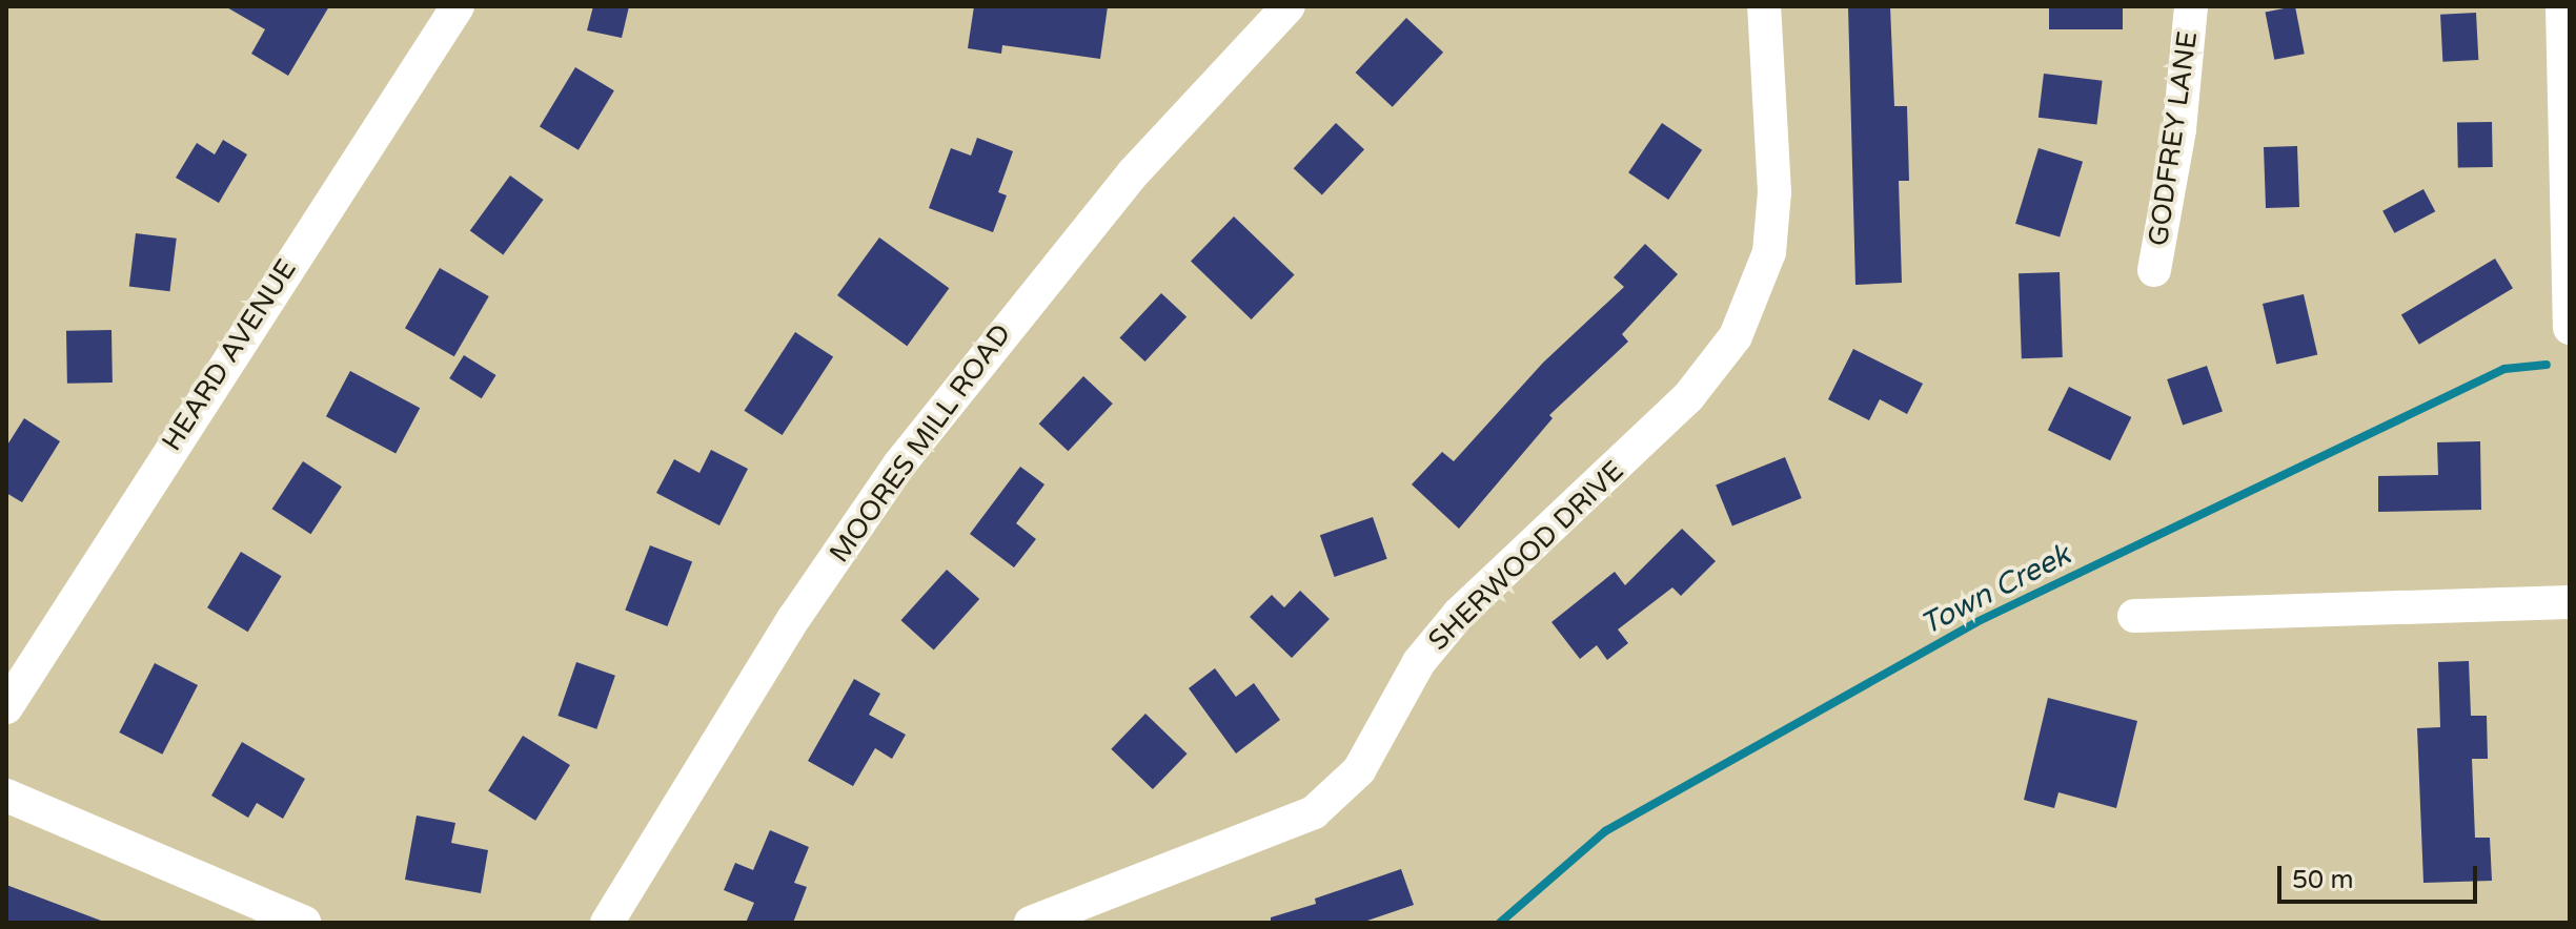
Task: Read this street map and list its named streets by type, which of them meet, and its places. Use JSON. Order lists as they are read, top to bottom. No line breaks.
{"streets":{"street":["GODFREY LANE","HEARD AVENUE","MOORES MILL ROAD","SHERWOOD DRIVE"]},"water":["Town Creek"],"scale_bar":"50 m"}
